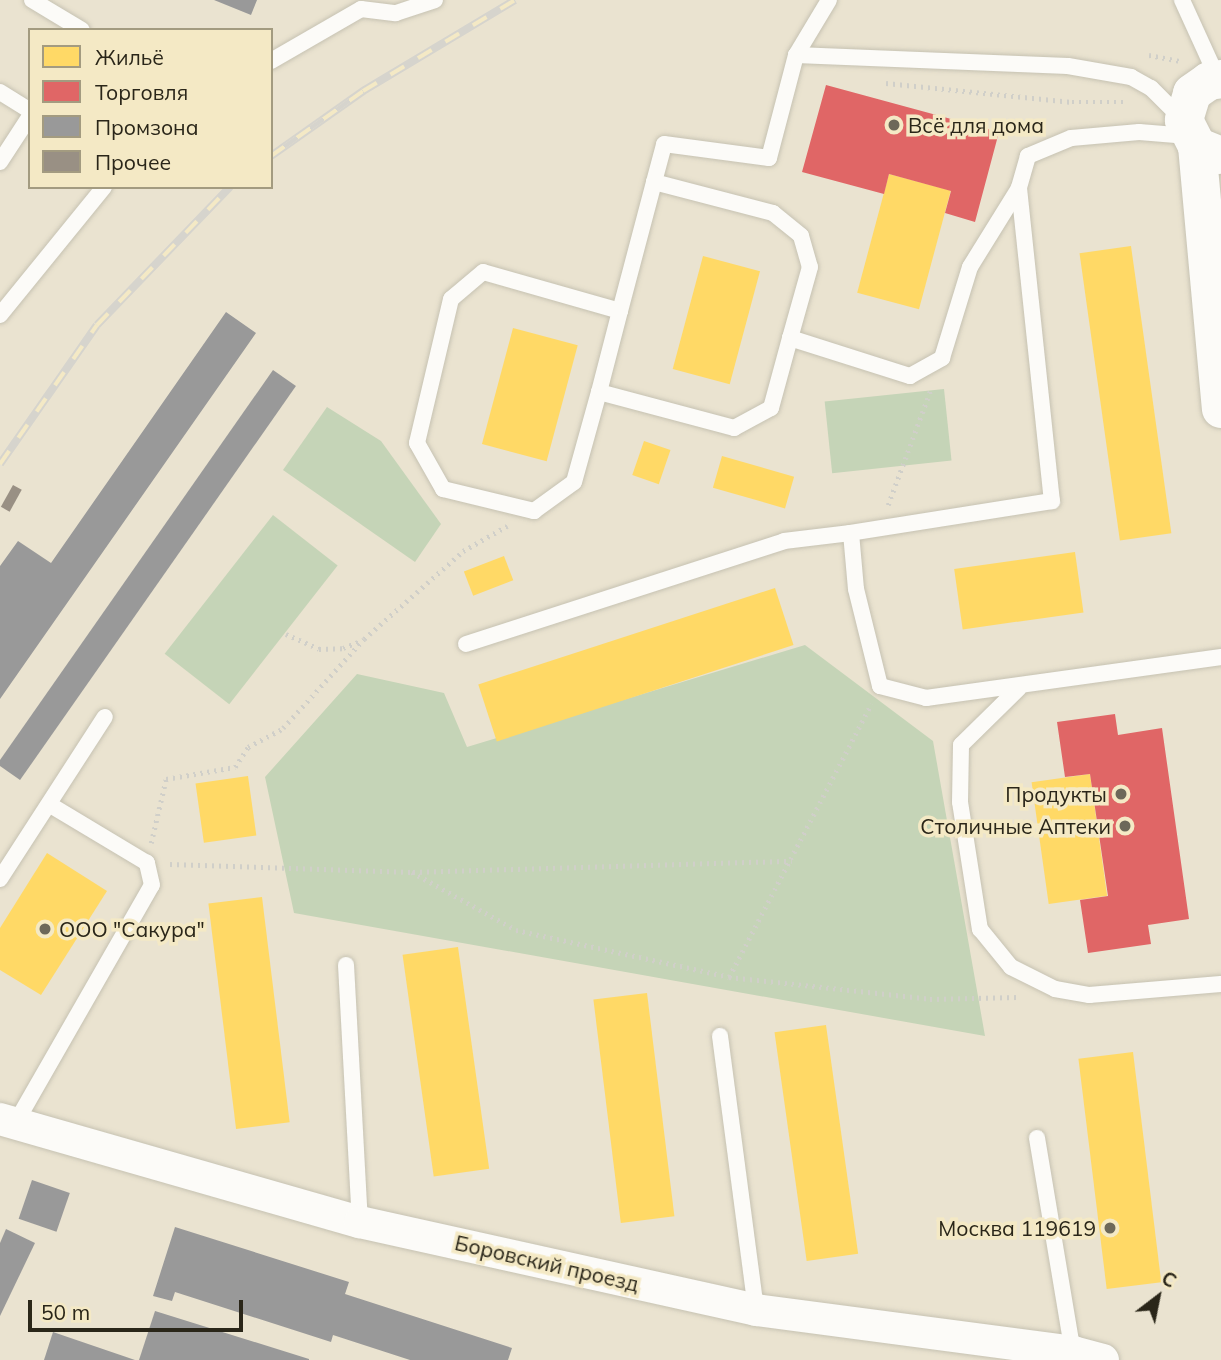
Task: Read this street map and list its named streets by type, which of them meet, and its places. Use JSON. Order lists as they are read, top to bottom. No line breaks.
{"streets":{"street":["Боровский проезд"]},"places":["Всё для дома","Продукты","Столичные Аптеки","ООО \"Сакура\"","Москва 119619"],"legend":["Жильё","Торговля","Промзона","Прочее"],"scale_bar":"50 m","north":"top right"}
